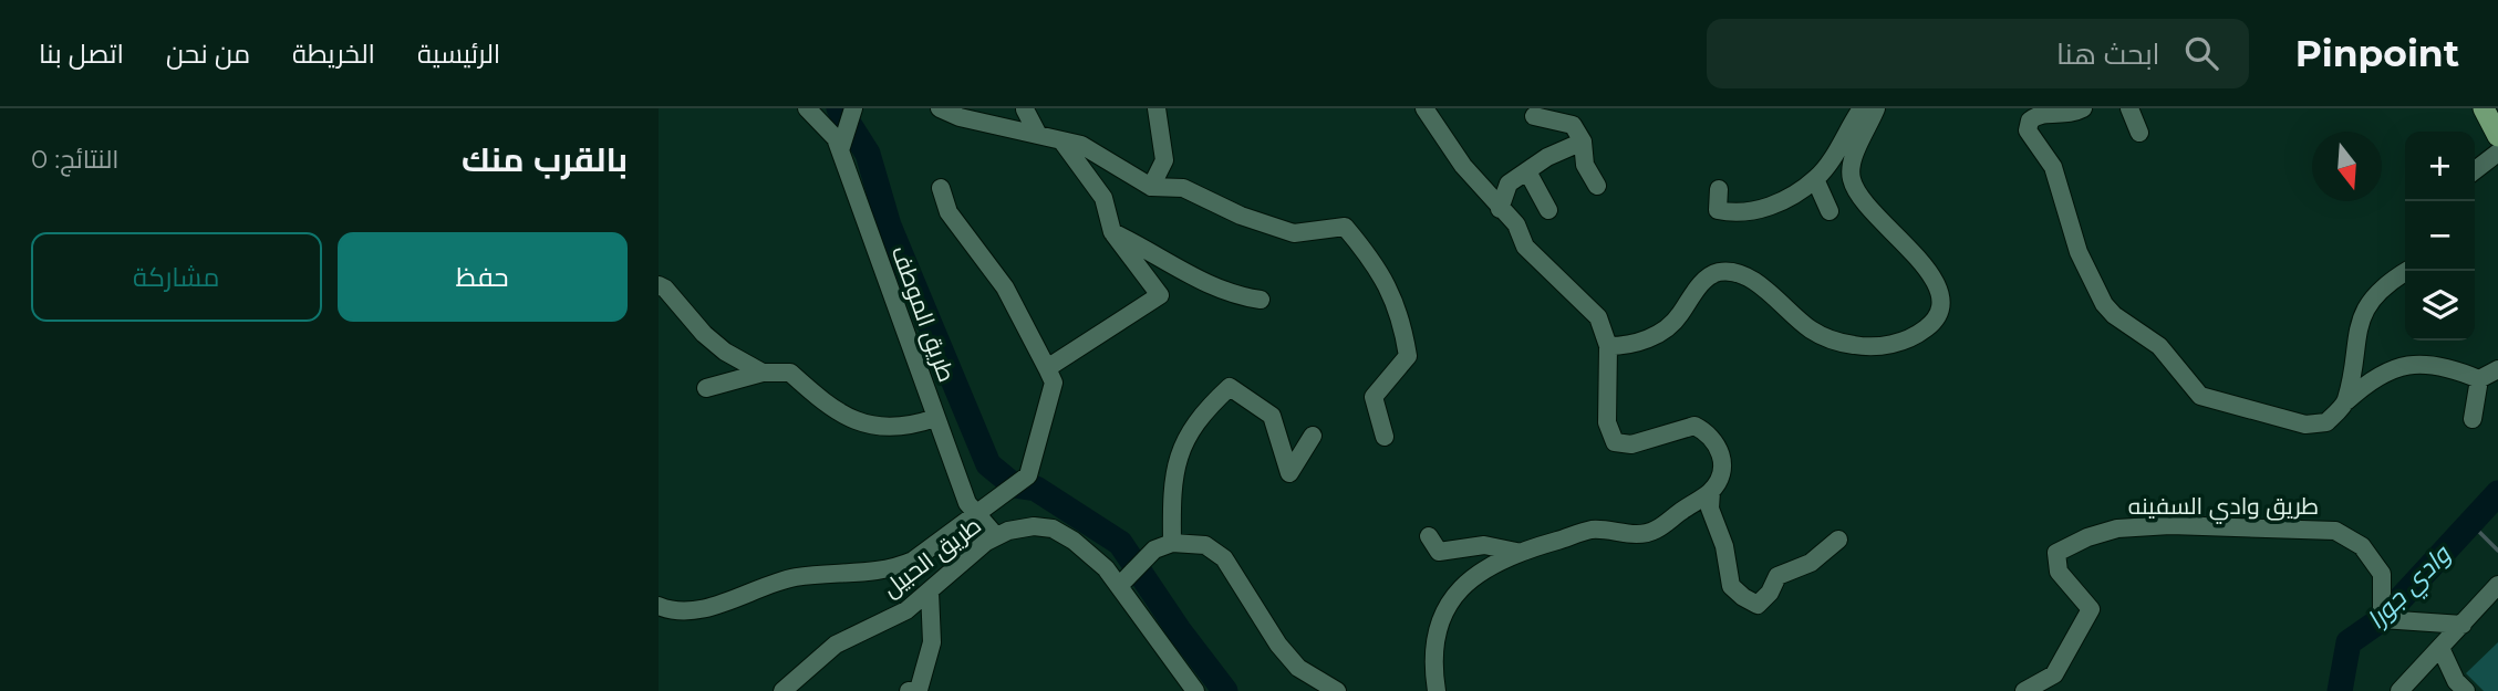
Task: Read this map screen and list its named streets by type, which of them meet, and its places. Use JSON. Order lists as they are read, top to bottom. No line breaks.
{"streets":{"street":["طريق الموطف","طريق وادي السفينه","طريق الحبيل"]},"crossings":[["طريق الموطف","طريق الحبيل"]],"water":["وادي جورا"],"north":"bottom","page":{"header":"Pinpoint","search":"ابحث هنا","nav":["الرئيسية","الخريطة","من نحن","اتصل بنا"],"heading":["بالقرب منك","النتائج: 0"],"map_buttons":["+","−"],"buttons":["حفظ","مشاركة"]}}
